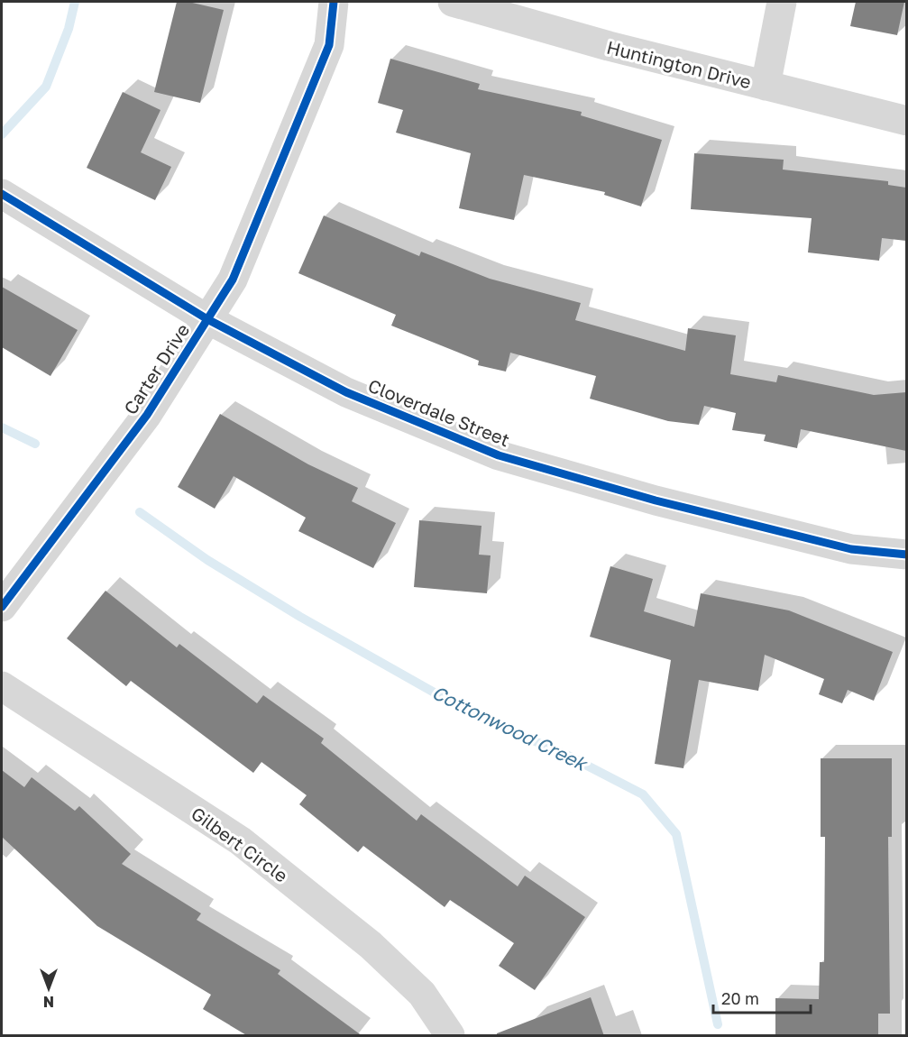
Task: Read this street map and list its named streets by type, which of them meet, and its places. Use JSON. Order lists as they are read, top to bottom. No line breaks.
{"streets":{"street":["Huntington Drive","Carter Drive","Cloverdale Street","Gilbert Circle"]},"crossings":[["Carter Drive","Cloverdale Street"]],"water":["Cottonwood Creek"],"scale_bar":"20 m","north":"bottom"}
